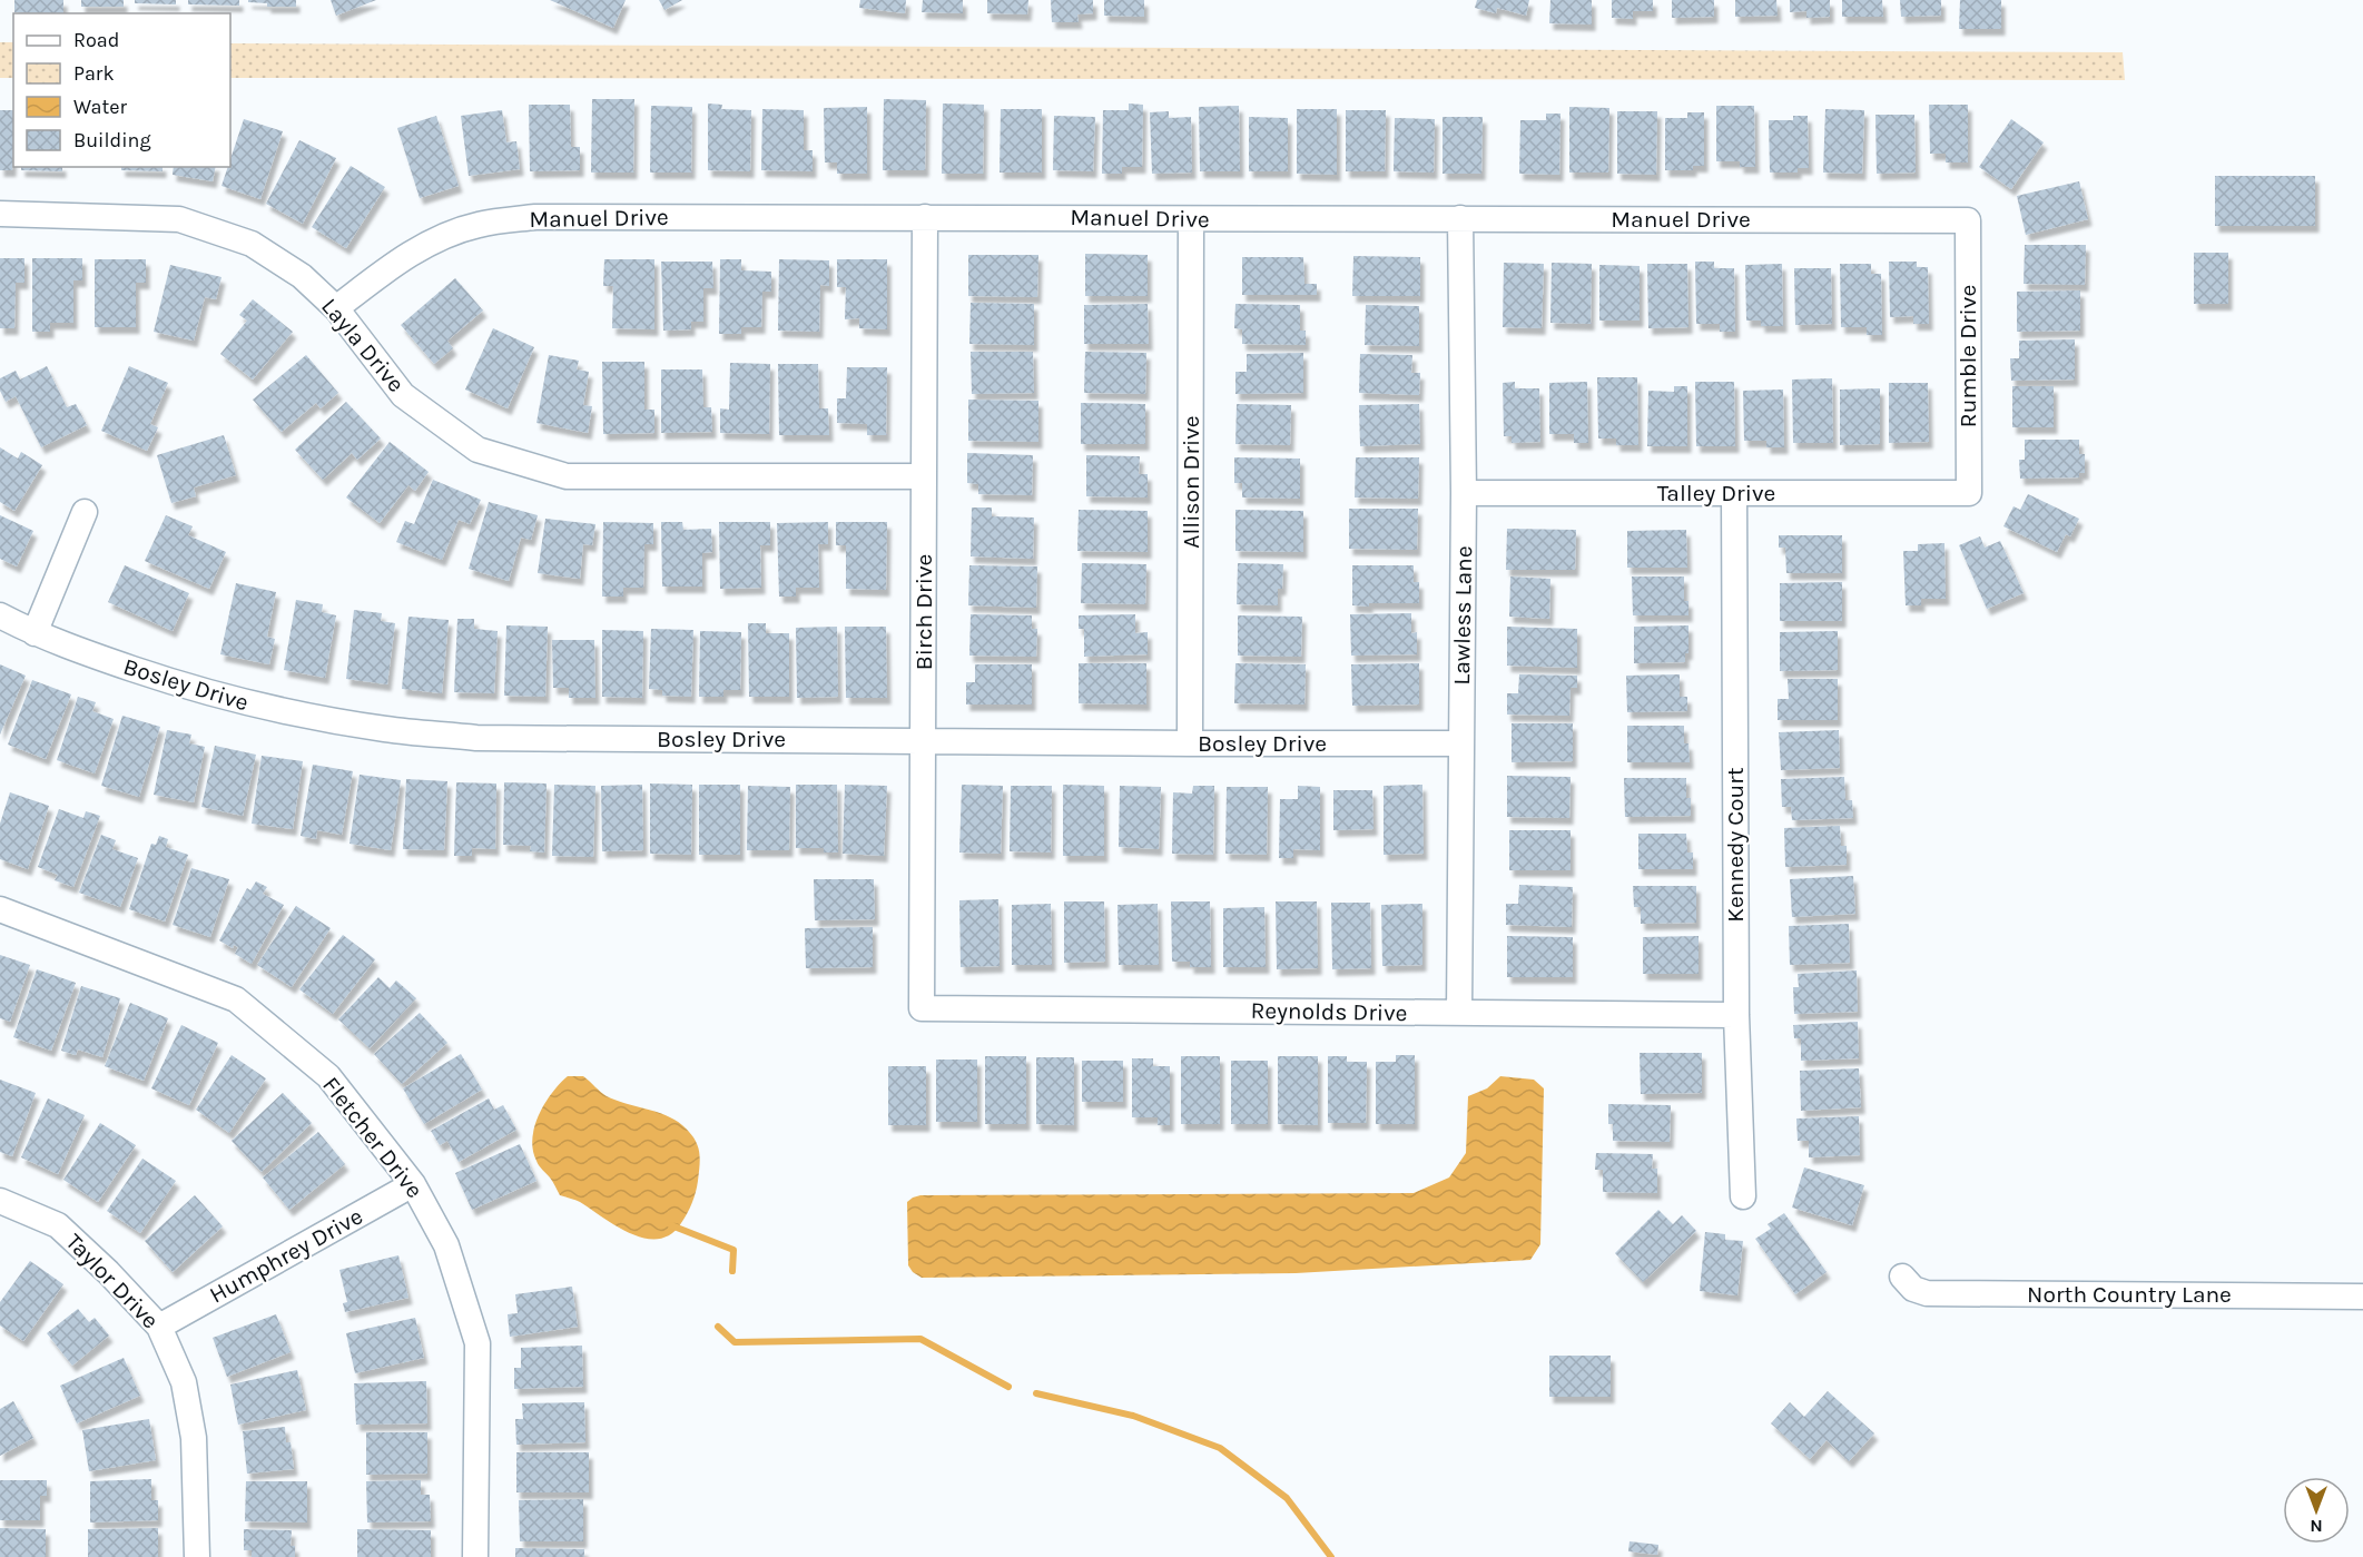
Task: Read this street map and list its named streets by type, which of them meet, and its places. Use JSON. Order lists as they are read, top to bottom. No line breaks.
{"streets":{"street":["Manuel Drive","Layla Drive","Rumble Drive","Allison Drive","Talley Drive","Birch Drive","Lawless Lane","Bosley Drive","Kennedy Court","Reynolds Drive","Fletcher Drive","Humphrey Drive","Taylor Drive","North Country Lane"]},"crossings":[["Manuel Drive","Layla Drive"],["Manuel Drive","Rumble Drive"],["Manuel Drive","Allison Drive"],["Manuel Drive","Birch Drive"],["Manuel Drive","Lawless Lane"],["Layla Drive","Birch Drive"],["Rumble Drive","Talley Drive"],["Allison Drive","Bosley Drive"],["Talley Drive","Lawless Lane"],["Talley Drive","Kennedy Court"],["Birch Drive","Bosley Drive"],["Birch Drive","Reynolds Drive"],["Lawless Lane","Bosley Drive"],["Lawless Lane","Reynolds Drive"],["Kennedy Court","Reynolds Drive"],["Fletcher Drive","Humphrey Drive"],["Humphrey Drive","Taylor Drive"]],"legend":["Road","Park","Water","Building"],"north":"bottom"}
